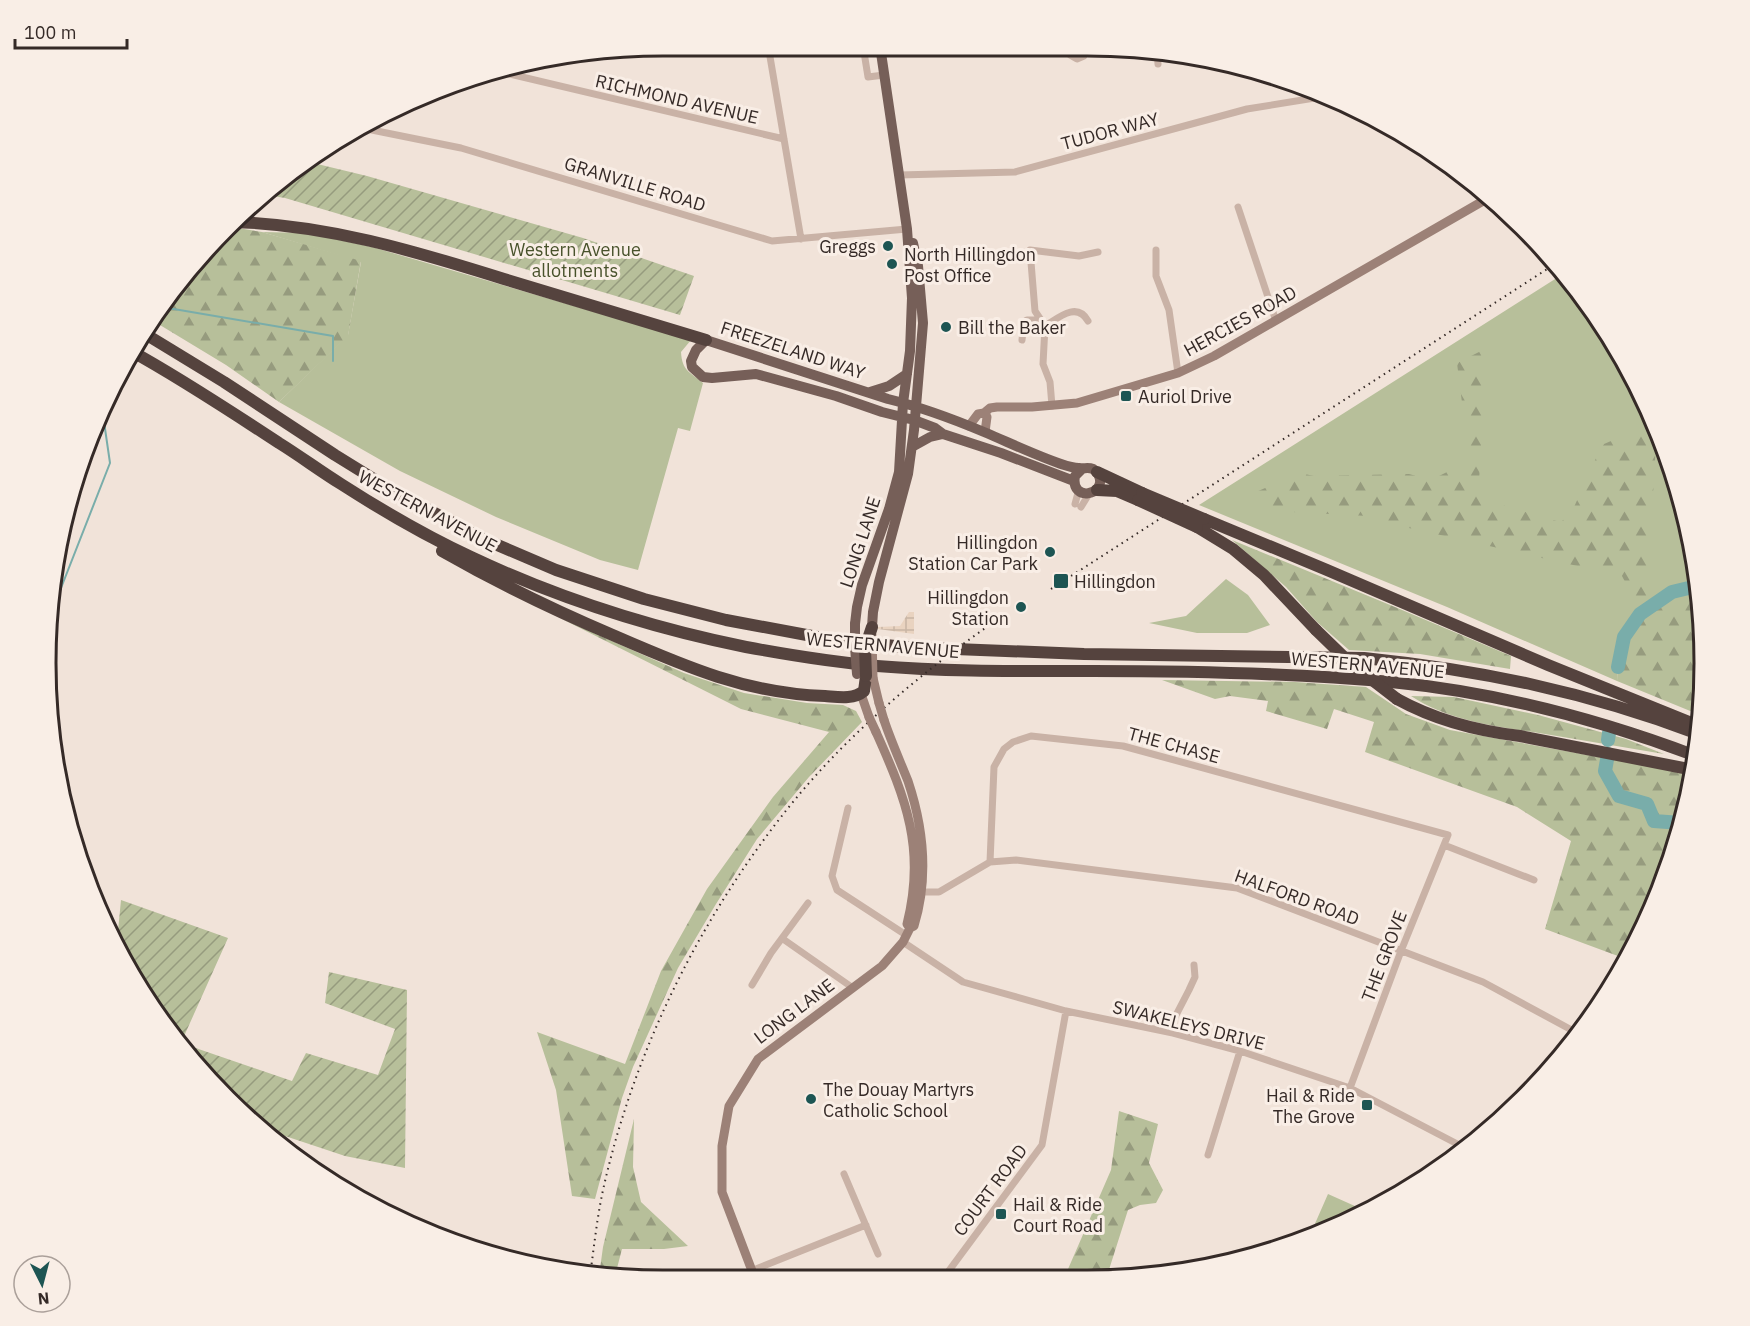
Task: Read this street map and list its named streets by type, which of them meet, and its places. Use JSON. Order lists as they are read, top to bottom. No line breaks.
{"streets":{"highway":["WESTERN AVENUE"],"main road":["HERCIES ROAD","FREEZELAND WAY","LONG LANE"],"street":["RICHMOND AVENUE","TUDOR WAY","GRANVILLE ROAD","THE CHASE","HALFORD ROAD","THE GROVE","SWAKELEYS DRIVE","COURT ROAD"]},"crossings":[["TUDOR WAY","LONG LANE"],["GRANVILLE ROAD","LONG LANE"],["HERCIES ROAD","FREEZELAND WAY"],["FREEZELAND WAY","LONG LANE"],["LONG LANE","HALFORD ROAD"],["LONG LANE","SWAKELEYS DRIVE"],["THE CHASE","HALFORD ROAD"],["THE CHASE","THE GROVE"],["HALFORD ROAD","THE GROVE"],["THE GROVE","SWAKELEYS DRIVE"],["SWAKELEYS DRIVE","COURT ROAD"]],"parks":["Western Avenue allotments"],"places":{"other":["Greggs","North Hillingdon Post Office","Bill the Baker","Hillingdon Station Car Park","Hillingdon Station","The Douay Martyrs Catholic School"],"transit":["Auriol Drive","Hillingdon","Hail & Ride The Grove","Hail & Ride Court Road"]},"scale_bar":"100 m","north":"bottom"}
